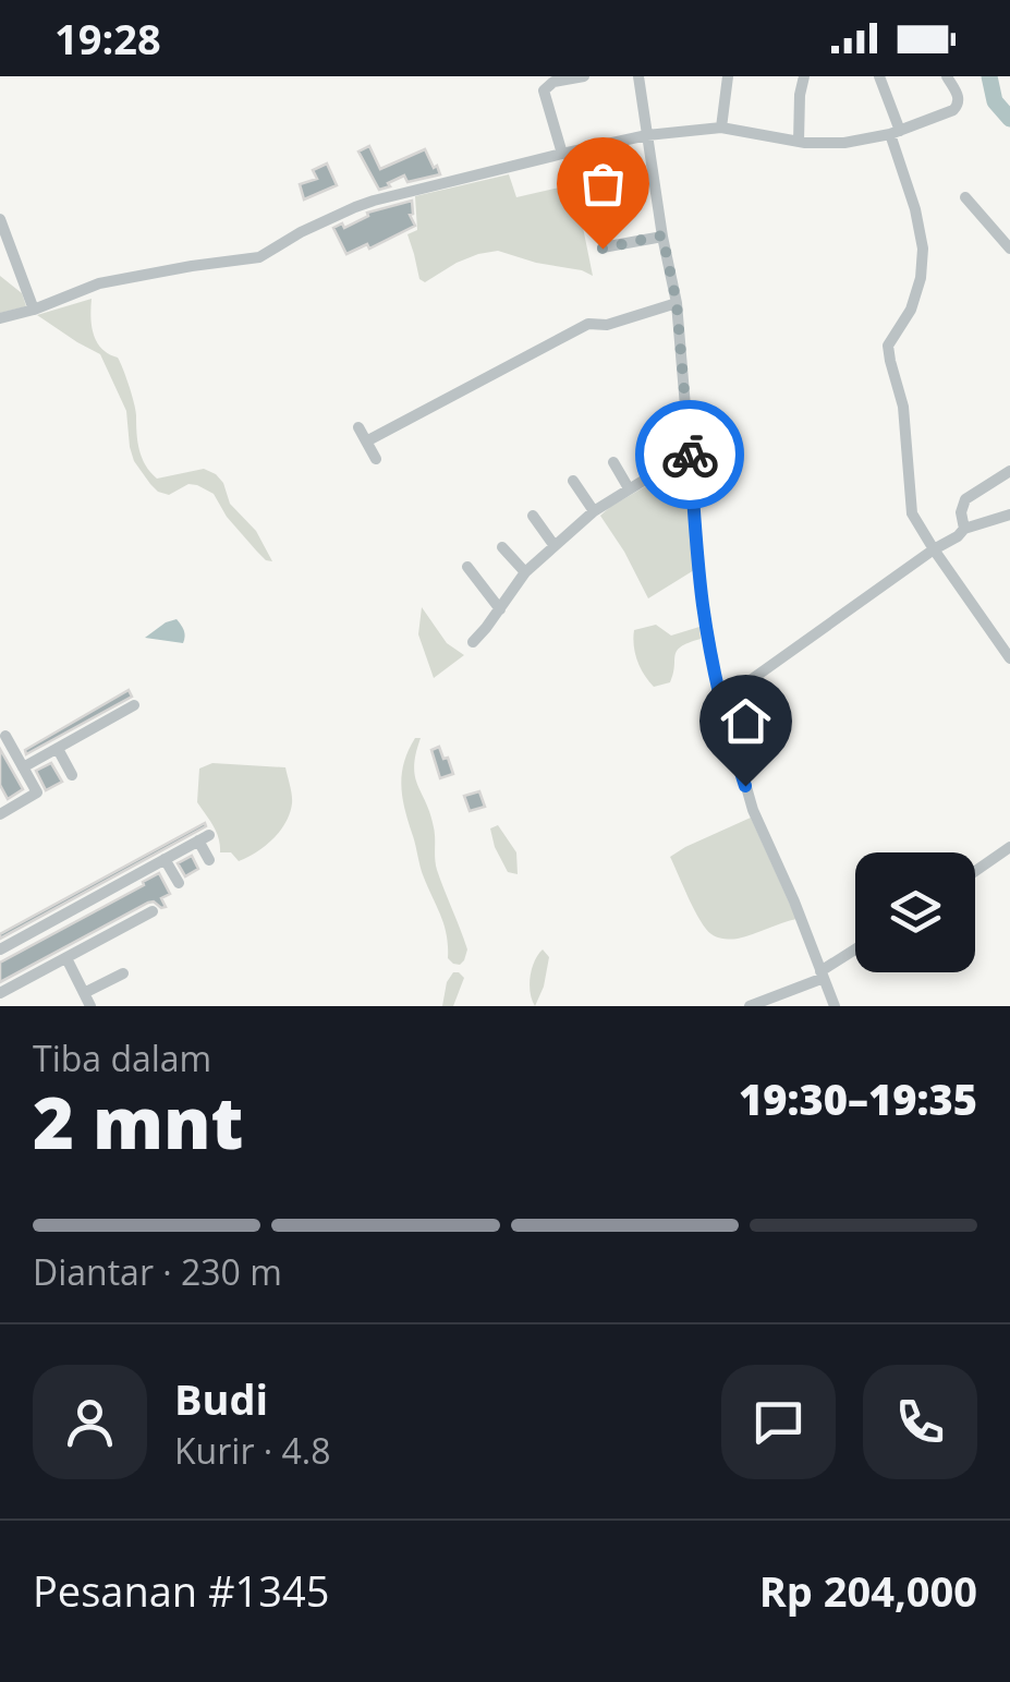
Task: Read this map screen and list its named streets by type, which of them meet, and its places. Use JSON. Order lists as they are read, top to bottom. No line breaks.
{"page":{"status":"19:28","heading":["2 mnt","Tiba dalam","19:30–19:35"],"panel":["Budi","Kurir · 4.8","Pesanan #1345","Rp 204,000"],"bar":"Diantar · 230 m"}}
